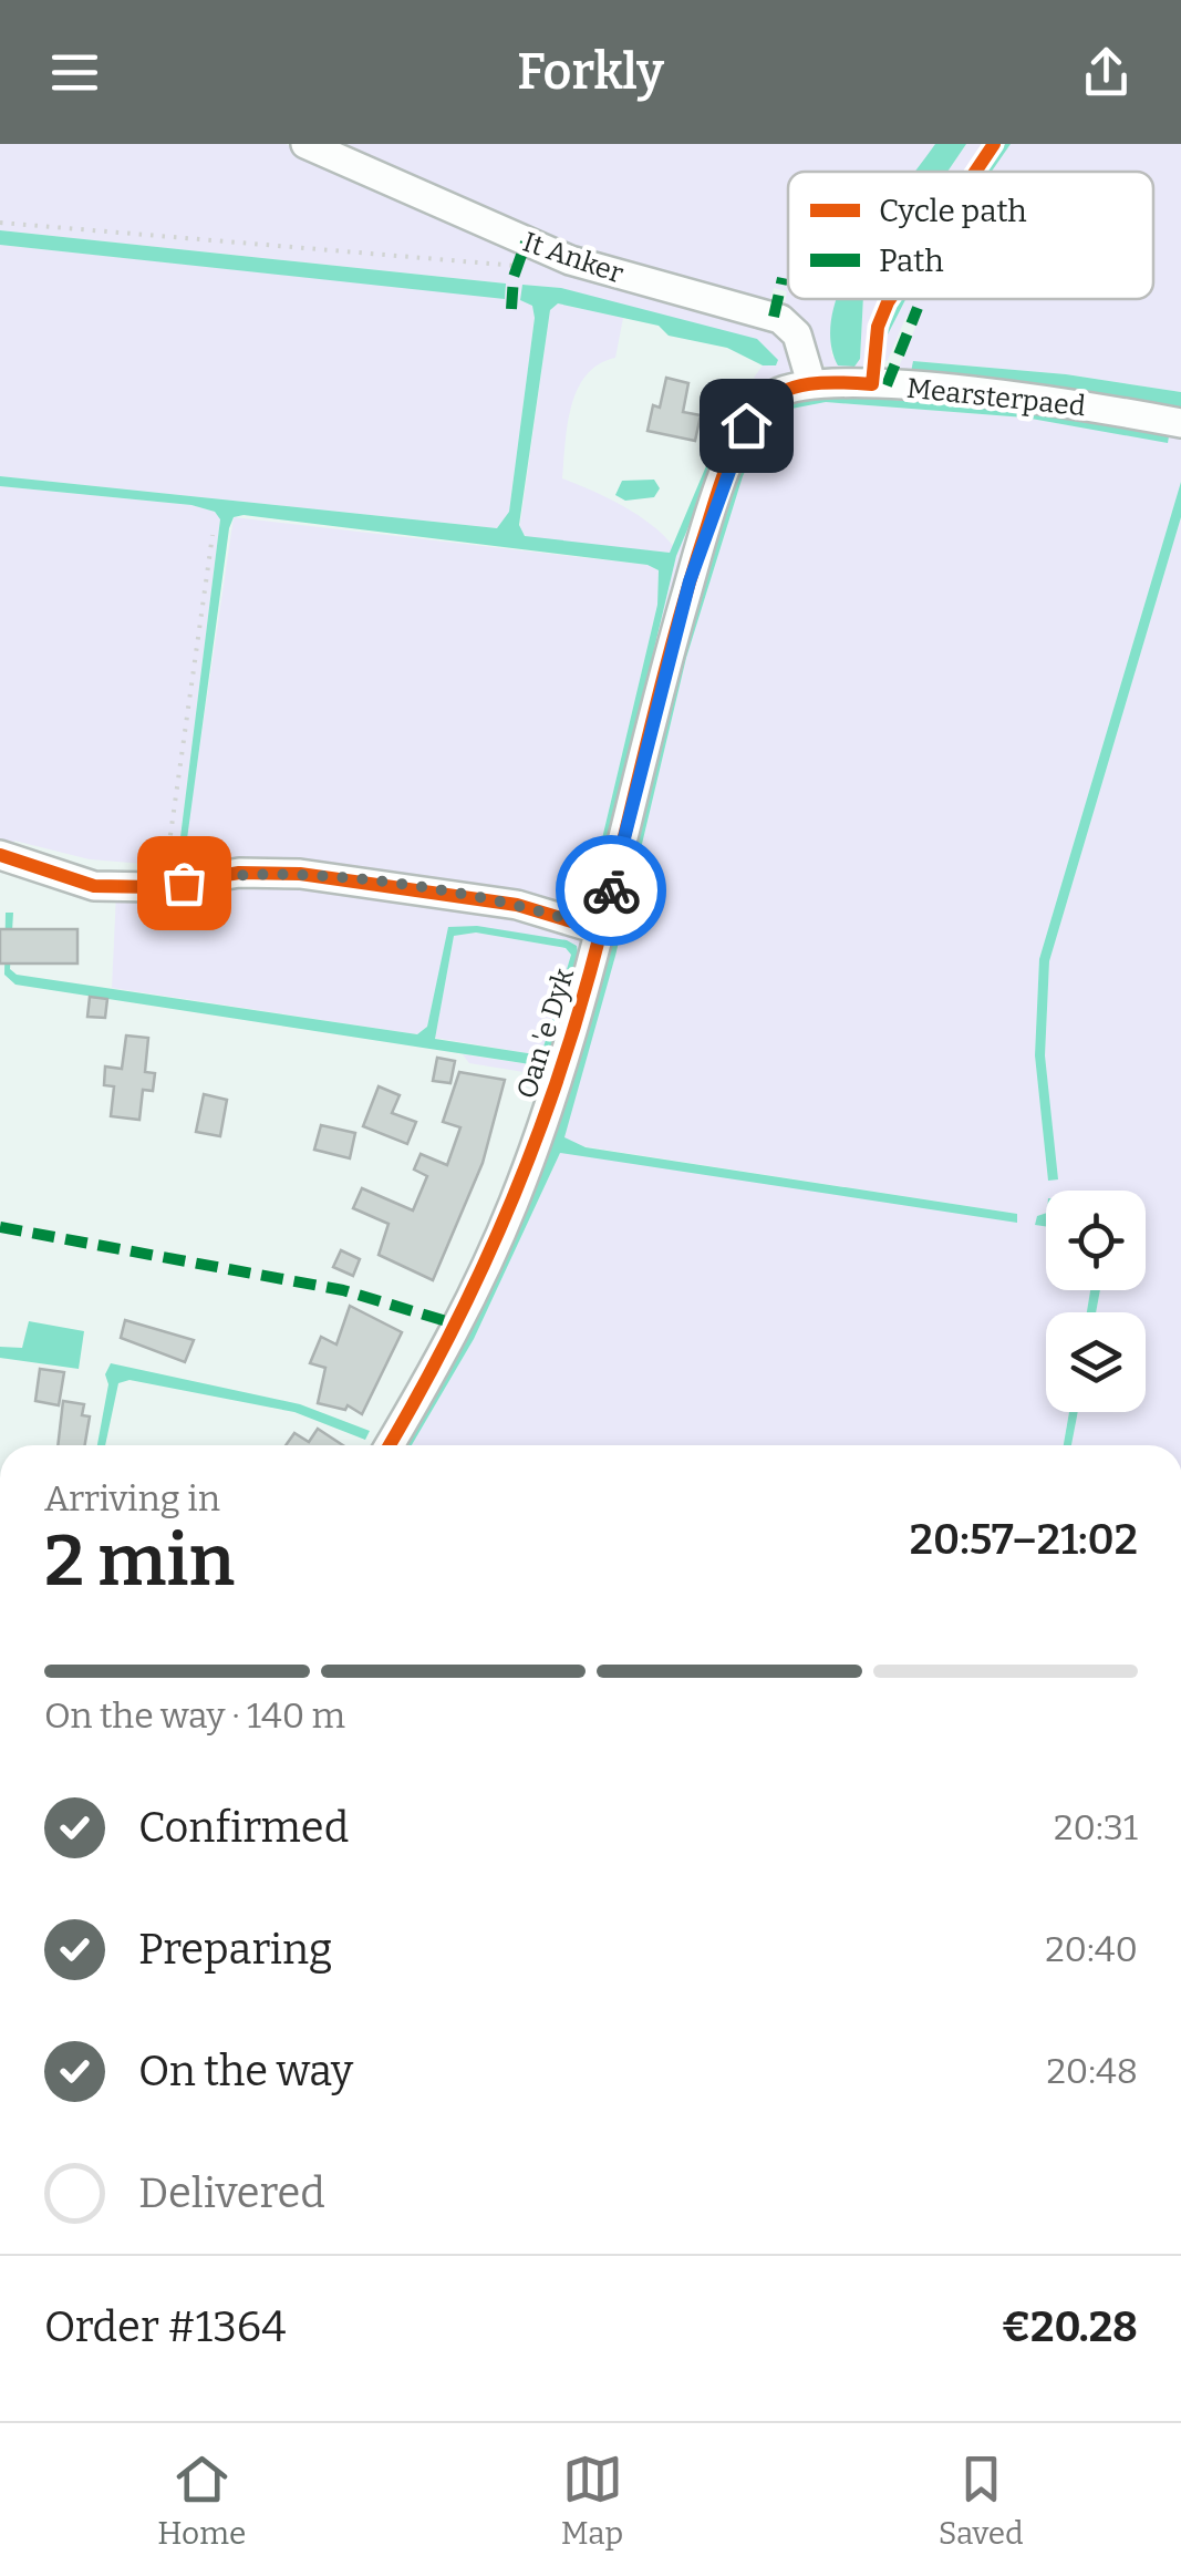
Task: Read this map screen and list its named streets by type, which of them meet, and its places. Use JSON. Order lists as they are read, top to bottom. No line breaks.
{"streets":{"street":["It Anker","Mearsterpaed","Oan 'e Dyk"]},"crossings":[["It Anker","Mearsterpaed"],["It Anker","Oan 'e Dyk"],["Mearsterpaed","Oan 'e Dyk"]],"legend":["Cycle path","Path"],"page":{"header":"Forkly","heading":["2 min","Arriving in","20:57–21:02"],"panel":["Order #1364","€20.28"],"bar":"On the way · 140 m","list":[["Confirmed","20:31"],["Preparing","20:40"],["On the way","20:48"],"Delivered"],"tabs":["Home","Map","Saved"]}}
